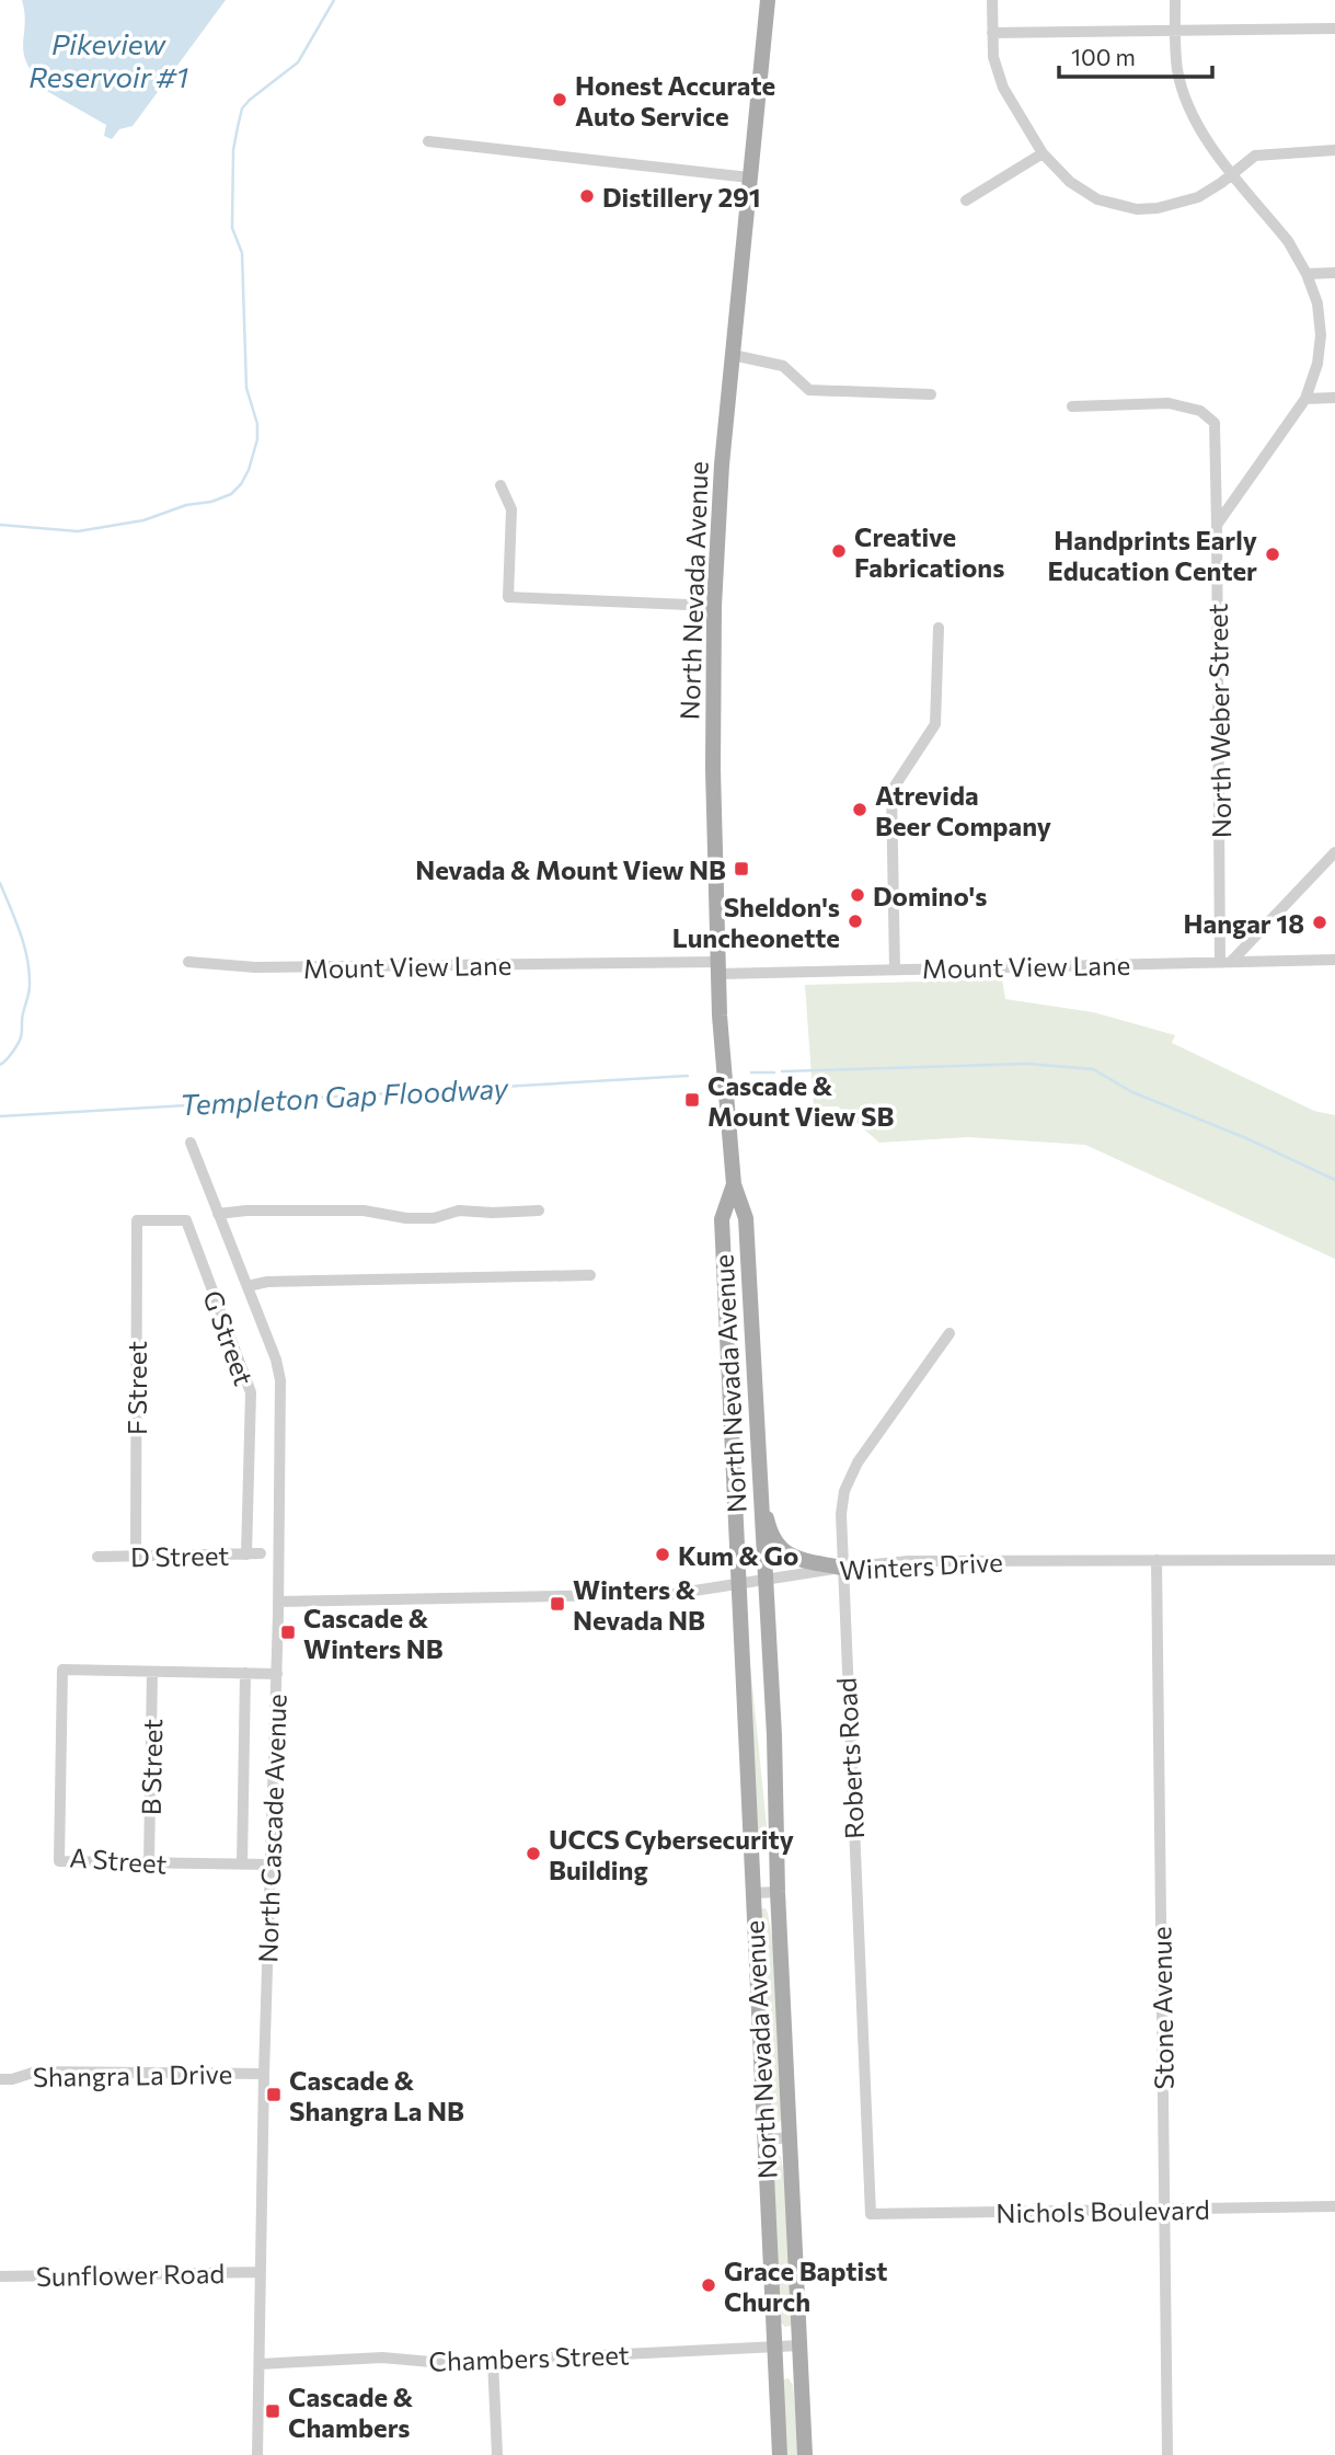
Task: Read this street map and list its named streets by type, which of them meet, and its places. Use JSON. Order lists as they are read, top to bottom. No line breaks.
{"streets":{"main road":["North Nevada Avenue"],"street":["North Weber Street","Mount View Lane","G Street","F Street","D Street","Winters Drive","Roberts Road","B Street","North Cascade Avenue","A Street","Stone Avenue","Shangra La Drive","Nichols Boulevard","Sunflower Road","Chambers Street"]},"crossings":[["North Nevada Avenue","Mount View Lane"],["North Nevada Avenue","Winters Drive"],["North Nevada Avenue","Chambers Street"],["North Weber Street","Mount View Lane"],["G Street","F Street"],["G Street","D Street"],["F Street","D Street"],["D Street","North Cascade Avenue"],["Winters Drive","Roberts Road"],["Winters Drive","North Cascade Avenue"],["Winters Drive","Stone Avenue"],["Roberts Road","Nichols Boulevard"],["B Street","A Street"],["North Cascade Avenue","A Street"],["North Cascade Avenue","Shangra La Drive"],["North Cascade Avenue","Sunflower Road"],["North Cascade Avenue","Chambers Street"],["Stone Avenue","Nichols Boulevard"]],"water":["Pikeview Reservoir #1","Templeton Gap Floodway"],"places":{"other":["Honest Accurate Auto Service","Distillery 291","Creative Fabrications","Handprints Early Education Center","Atrevida Beer Company","Domino's","Sheldon's Luncheonette","Hangar 18","Kum & Go","UCCS Cybersecurity Building","Grace Baptist Church"],"transit":["Nevada & Mount View NB","Cascade & Mount View SB","Winters & Nevada NB","Cascade & Winters NB","Cascade & Shangra La NB","Cascade & Chambers"]},"scale_bar":"100 m"}
